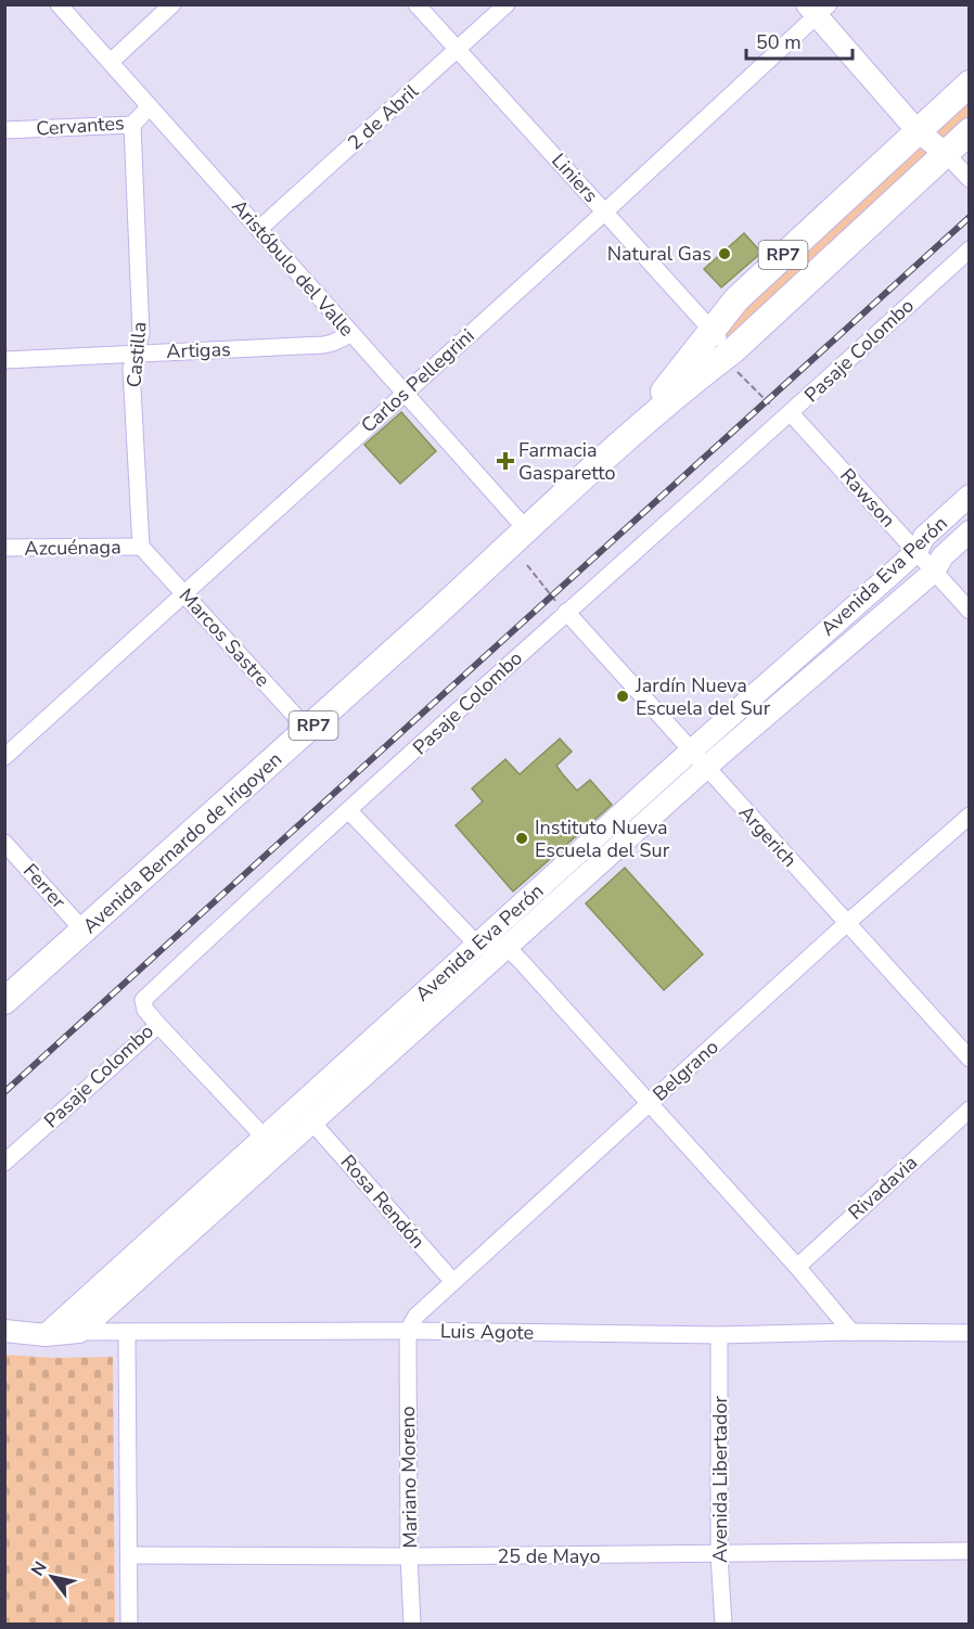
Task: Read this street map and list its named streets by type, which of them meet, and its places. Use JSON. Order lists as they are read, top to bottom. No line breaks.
{"streets":{"main road":["RP7","Avenida Bernardo de Irigoyen"],"street":["2 de Abril","Cervantes","Liniers","Aristóbulo del Valle","Artigas","Pasaje Colombo","Castilla","Carlos Pellegrini","Rawson","Azcuénaga","Avenida Eva Perón","Marcos Sastre","Argerich","Ferrer","Belgrano","Rivadavia","Rosa Rendón","Luis Agote","Mariano Moreno","Avenida Libertador","25 de Mayo"]},"crossings":[["2 de Abril","Liniers"],["2 de Abril","Aristóbulo del Valle"],["Cervantes","Aristóbulo del Valle"],["Cervantes","Castilla"],["Liniers","RP7"],["Liniers","Carlos Pellegrini"],["RP7","Avenida Bernardo de Irigoyen"],["Aristóbulo del Valle","Artigas"],["Aristóbulo del Valle","Carlos Pellegrini"],["Aristóbulo del Valle","Avenida Bernardo de Irigoyen"],["Artigas","Castilla"],["Pasaje Colombo","Rawson"],["Pasaje Colombo","Argerich"],["Castilla","Azcuénaga"],["Castilla","Marcos Sastre"],["Carlos Pellegrini","Marcos Sastre"],["Rawson","Avenida Eva Perón"],["Azcuénaga","Marcos Sastre"],["Avenida Eva Perón","Argerich"],["Avenida Eva Perón","Rosa Rendón"],["Avenida Eva Perón","Luis Agote"],["Marcos Sastre","Avenida Bernardo de Irigoyen"],["Argerich","Belgrano"],["Avenida Bernardo de Irigoyen","Ferrer"],["Belgrano","Rosa Rendón"],["Belgrano","Luis Agote"],["Belgrano","Mariano Moreno"],["Luis Agote","Mariano Moreno"],["Luis Agote","Avenida Libertador"],["Mariano Moreno","25 de Mayo"],["Avenida Libertador","25 de Mayo"]],"places":{"other":["Natural Gas","Jardín Nueva Escuela del Sur","Instituto Nueva Escuela del Sur"],"health":["Farmacia Gasparetto"]},"scale_bar":"50 m","north":"top left"}
